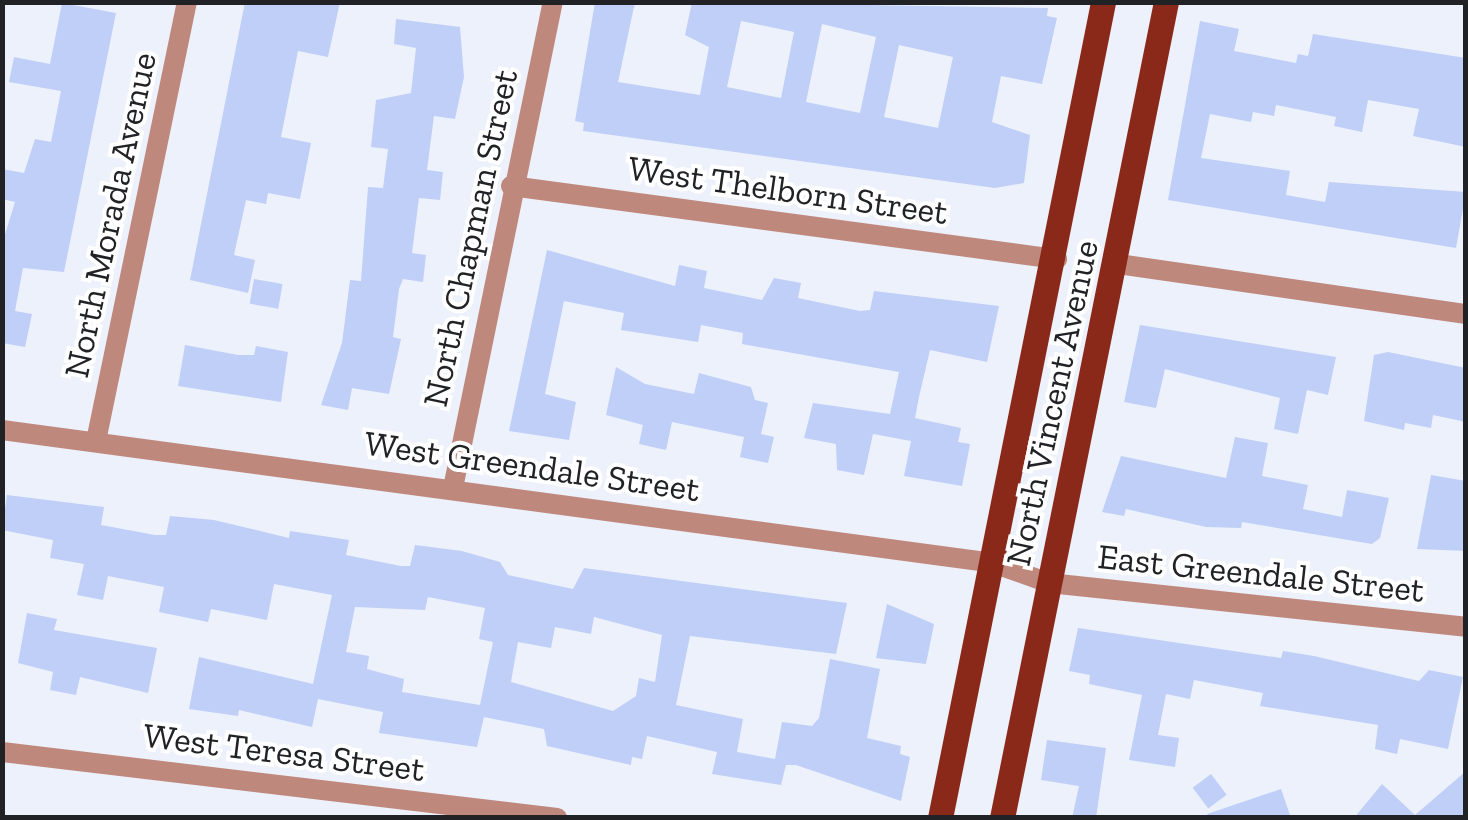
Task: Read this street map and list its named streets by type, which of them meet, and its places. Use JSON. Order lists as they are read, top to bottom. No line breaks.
{"streets":{"main road":["North Vincent Avenue"],"street":["West Thelborn Street","North Morada Avenue","North Chapman Street","West Greendale Street","East Greendale Street","West Teresa Street"]},"crossings":[["West Thelborn Street","North Chapman Street"],["West Thelborn Street","North Vincent Avenue"],["North Morada Avenue","West Greendale Street"],["North Chapman Street","West Greendale Street"],["North Vincent Avenue","West Greendale Street"],["North Vincent Avenue","East Greendale Street"],["West Greendale Street","East Greendale Street"]]}
